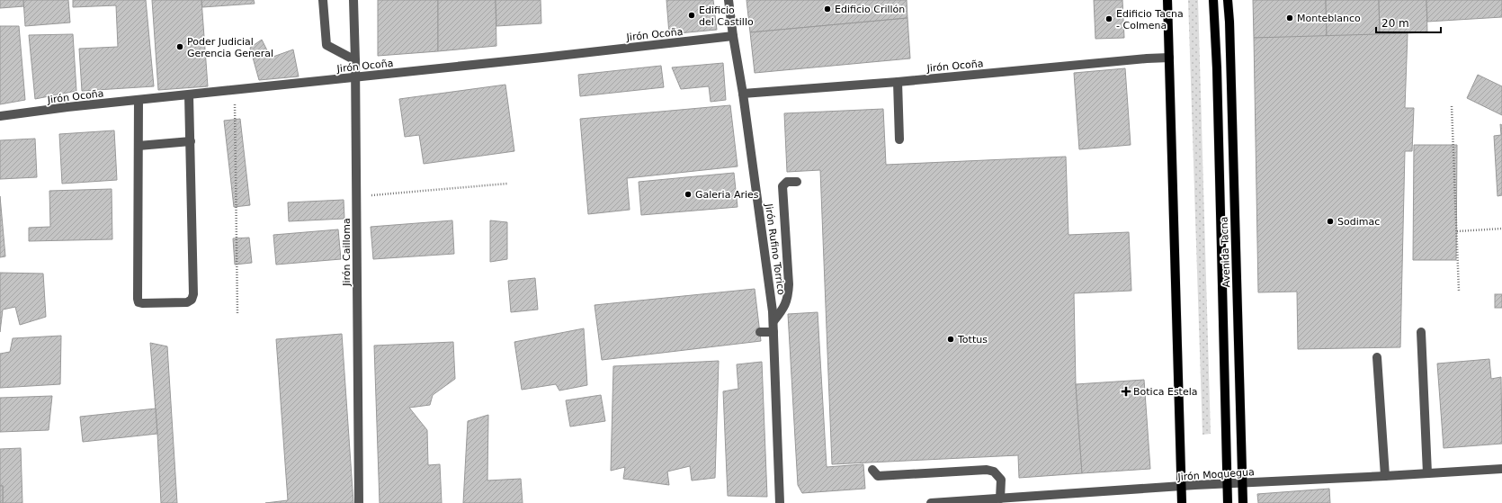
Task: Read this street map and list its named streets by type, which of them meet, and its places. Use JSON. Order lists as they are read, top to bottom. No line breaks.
{"streets":{"main road":["Avenida Tacna"],"street":["Jirón Ocoña","Jirón Rufino Torrico","Jirón Cailloma","Jirón Moquegua"]},"crossings":[["Jirón Ocoña","Jirón Rufino Torrico"],["Jirón Ocoña","Jirón Cailloma"],["Avenida Tacna","Jirón Moquegua"]],"places":{"other":["Edificio Crillón","Edificio del Castillo","Monteblanco","Edificio Tacna - Colmena","Poder Judicial Gerencia General","Galeria Aries","Sodimac","Tottus"],"health":["Botica Estela"]},"scale_bar":"20 m"}
